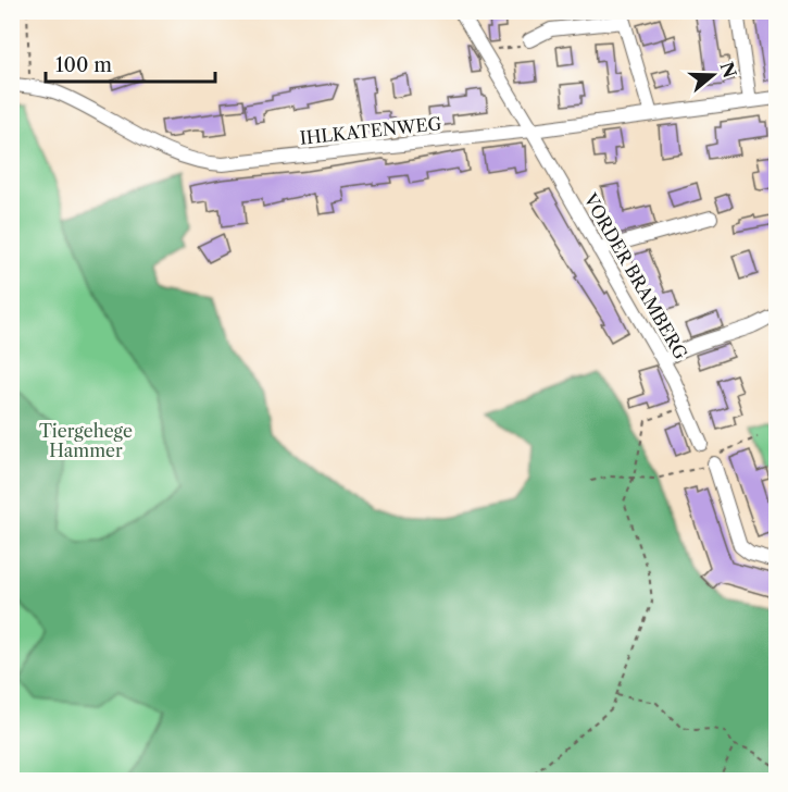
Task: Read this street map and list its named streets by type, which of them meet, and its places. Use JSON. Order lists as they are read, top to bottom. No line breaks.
{"streets":{"street":["IHLKATENWEG","VORDER BRAMBERG"]},"crossings":[["IHLKATENWEG","VORDER BRAMBERG"]],"parks":["Tiergehege Hammer"],"scale_bar":"100 m","north":"right"}
